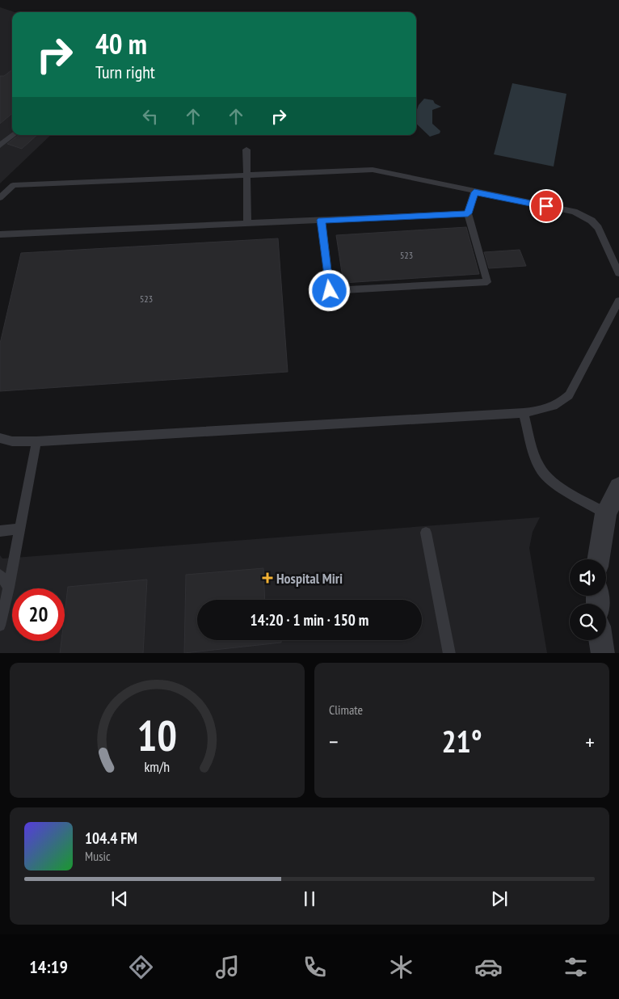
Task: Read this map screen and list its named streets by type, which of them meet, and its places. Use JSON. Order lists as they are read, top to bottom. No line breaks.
{"places":{"health":["Hospital Miri"]},"house_numbers":["523","523"],"page":{"turn":["40 m","Turn right"],"limit":"20","trip":"14:20 · 1 min · 150 m","tile":"Climate","heat":["−","21°","+"],"song":["104.4 FM","Music"],"tabs":"14:19","gauge":["10","km/h"]}}
